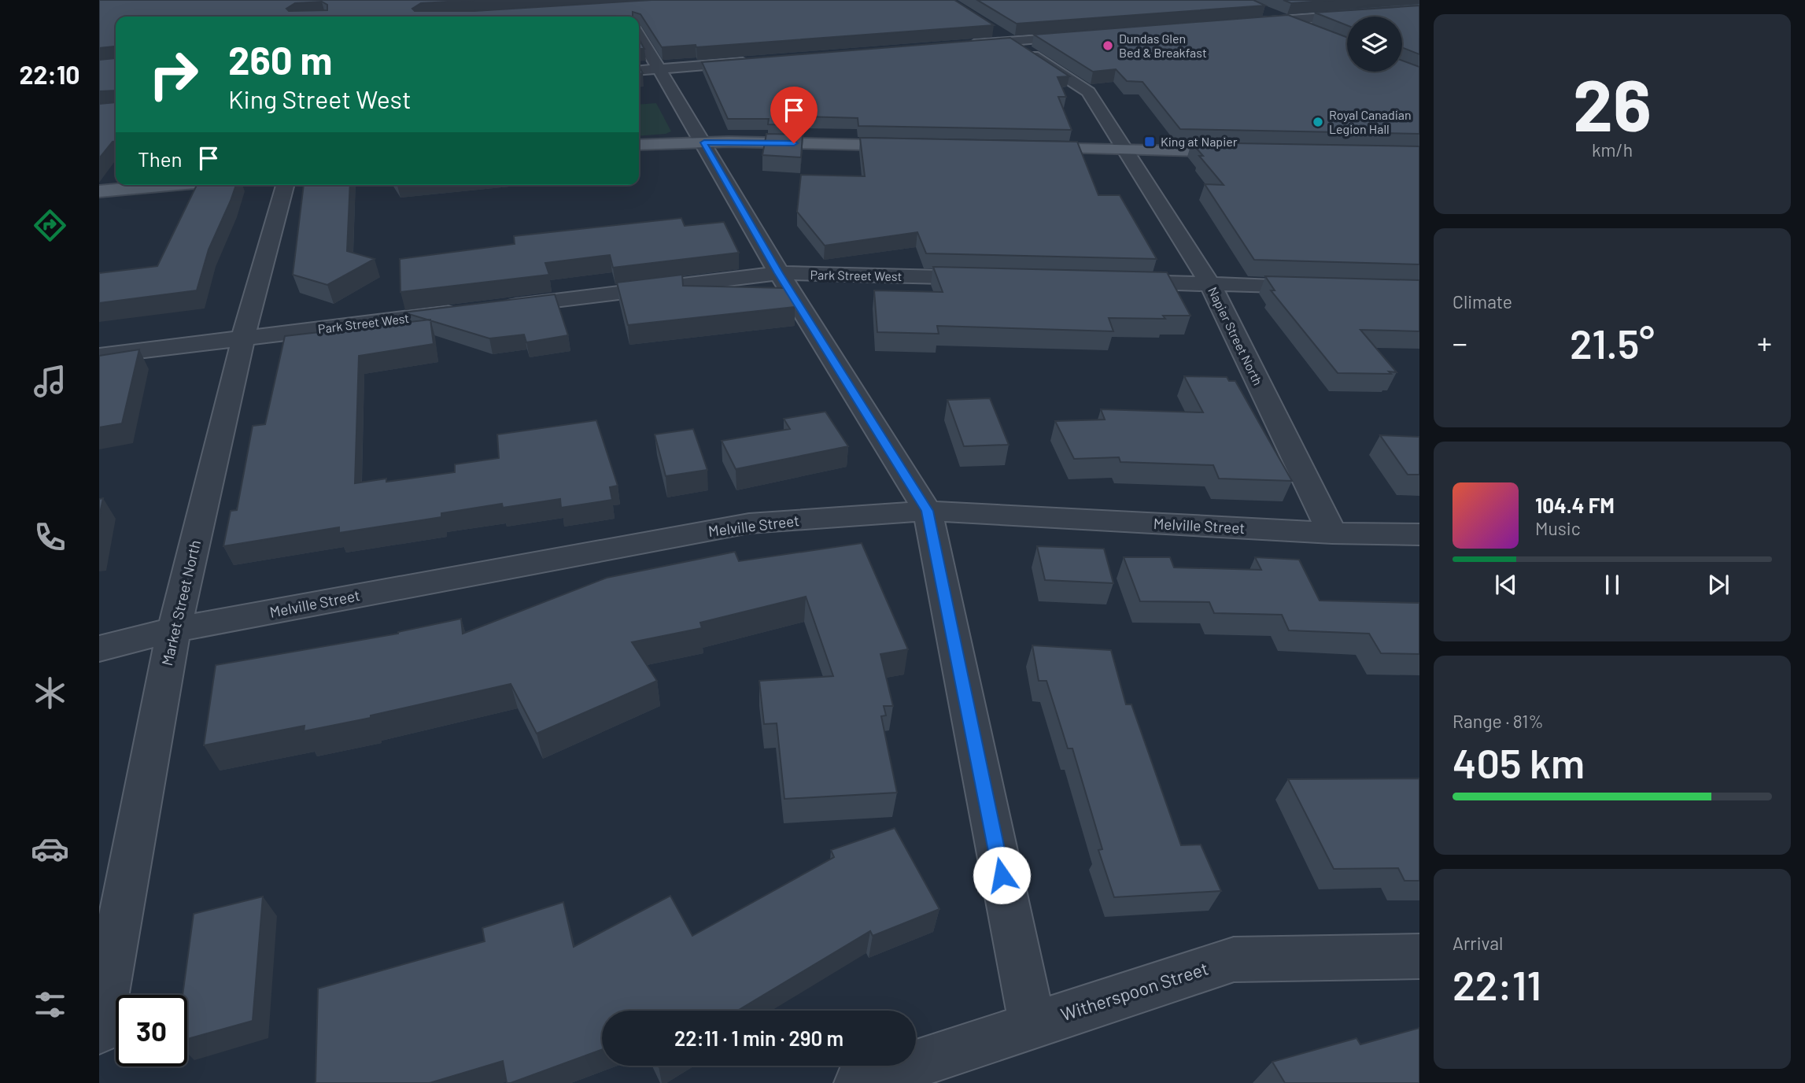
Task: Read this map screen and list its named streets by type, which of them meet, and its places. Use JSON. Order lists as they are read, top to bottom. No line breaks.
{"streets":{"street":["Park Street West","Napier Street North","Melville Street","Market Street North","Witherspoon Street"]},"crossings":[["Park Street West","Market Street North"],["Napier Street North","Melville Street"],["Melville Street","Market Street North"]],"places":{"other":["Dundas Glen Bed & Breakfast","Royal Canadian Legion Hall"],"transit":["King at Napier"]},"page":{"tabs":"22:10","tile":[["26","km/h"],"Climate",["Range · 81%","405 km"],["Arrival","22:11"]],"turn":["260 m","King Street West"],"then":"Then","heat":["−","21.5°","+"],"song":["104.4 FM","Music"],"limit":"30","trip":"22:11 · 1 min · 290 m"}}
